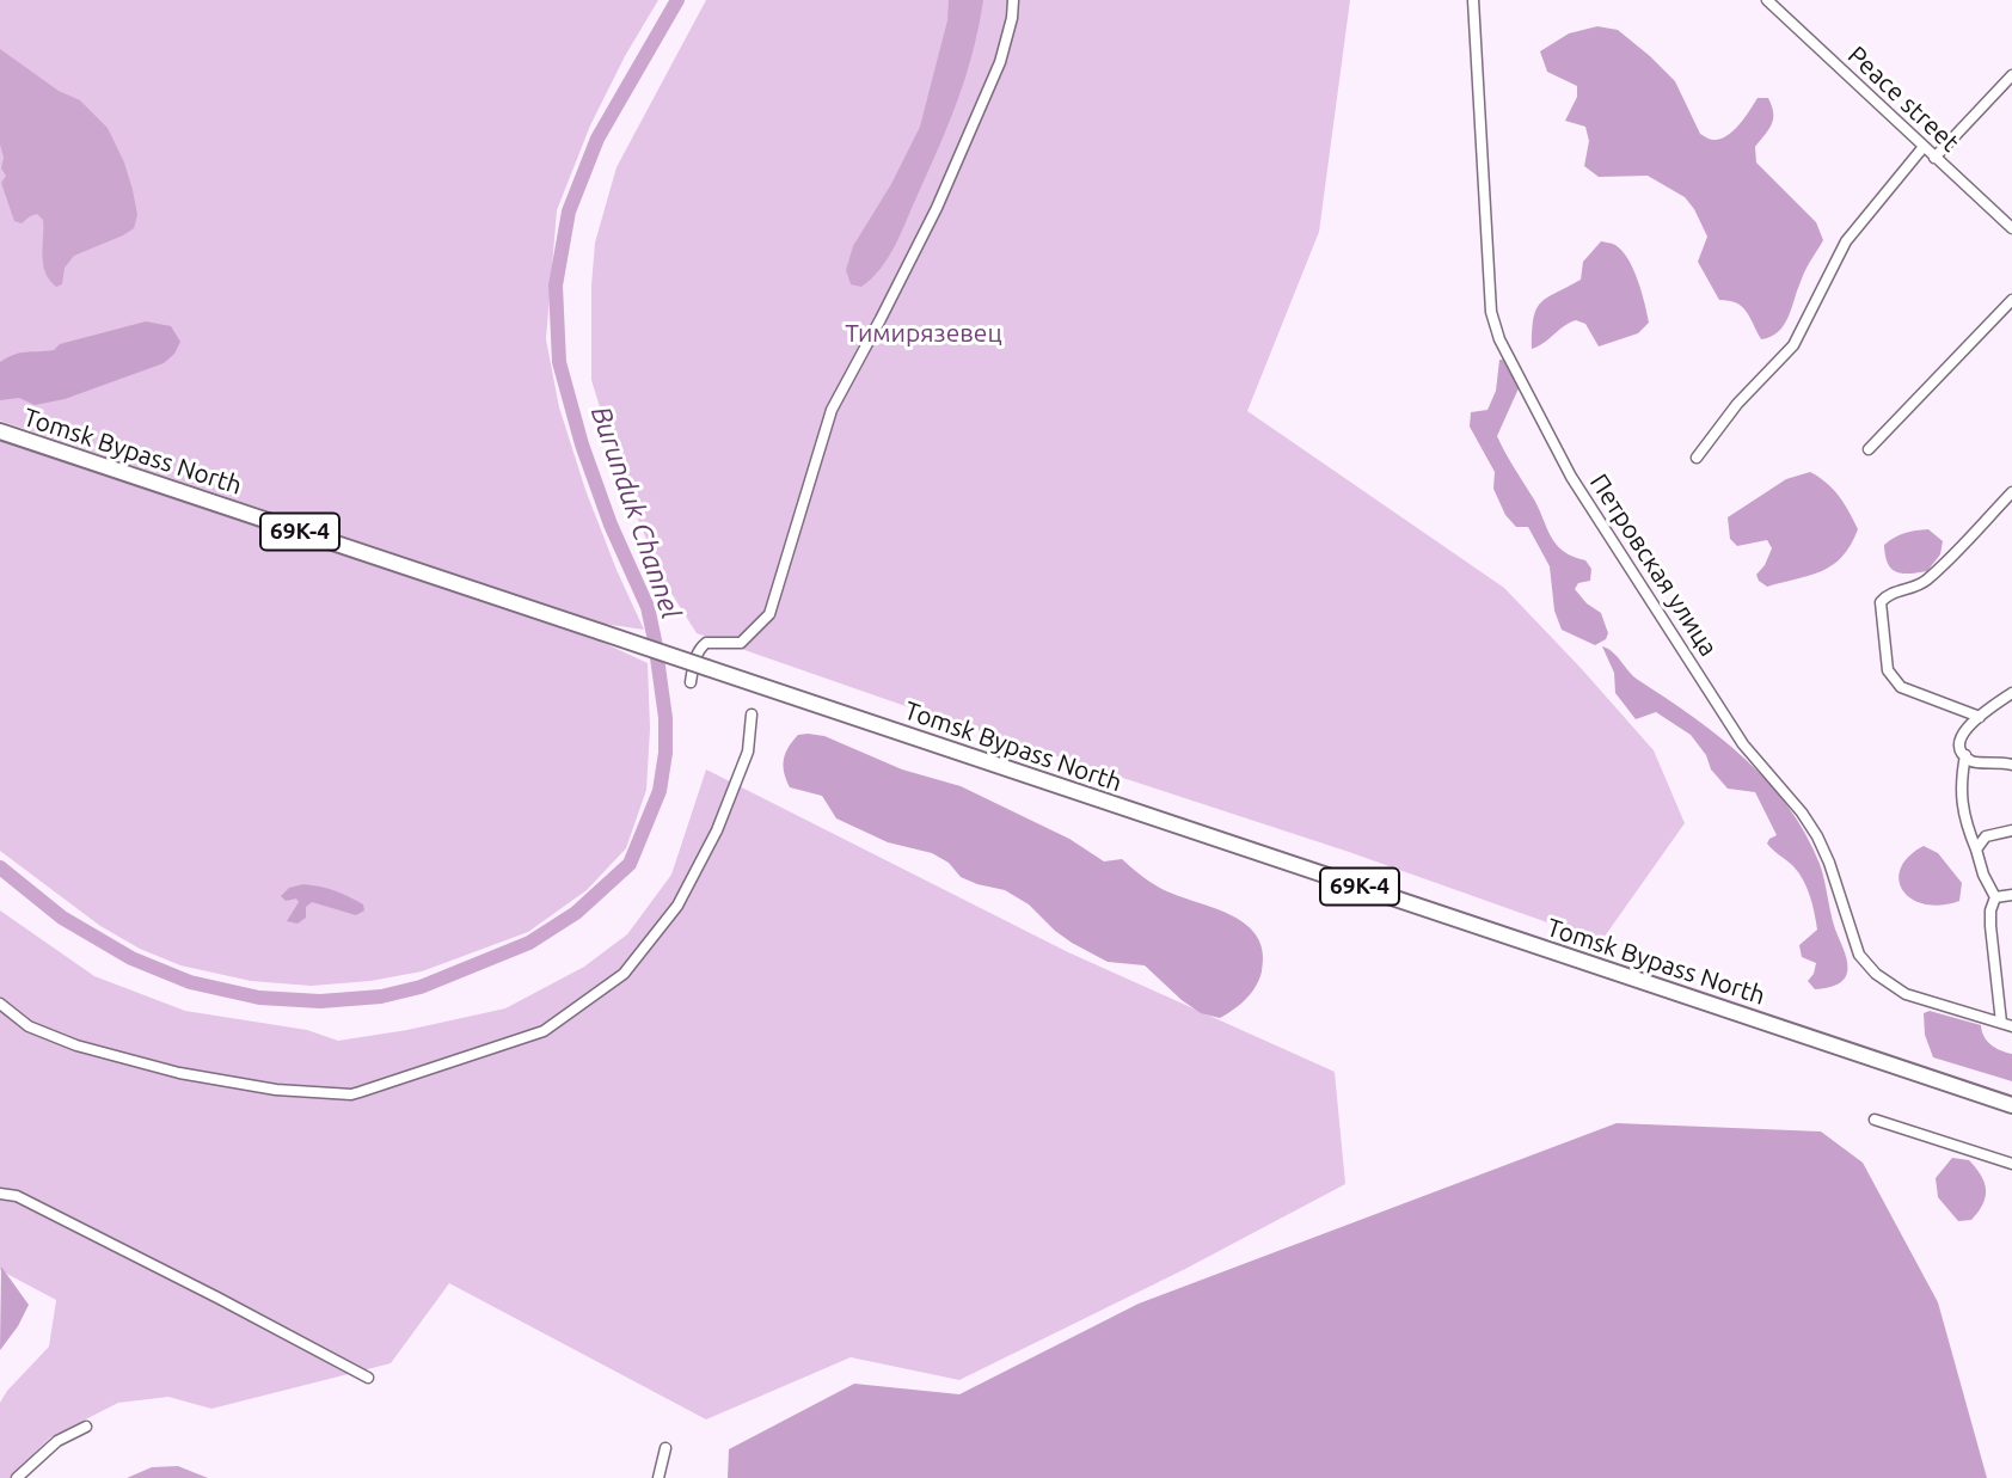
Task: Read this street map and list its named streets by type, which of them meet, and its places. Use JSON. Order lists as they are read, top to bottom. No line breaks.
{"streets":{"main road":["Tomsk Bypass North","69К-4"],"street":["Peace street","Петровская улица"]},"water":["Burunduk Channel"],"parks":["Тимирязевец"]}
